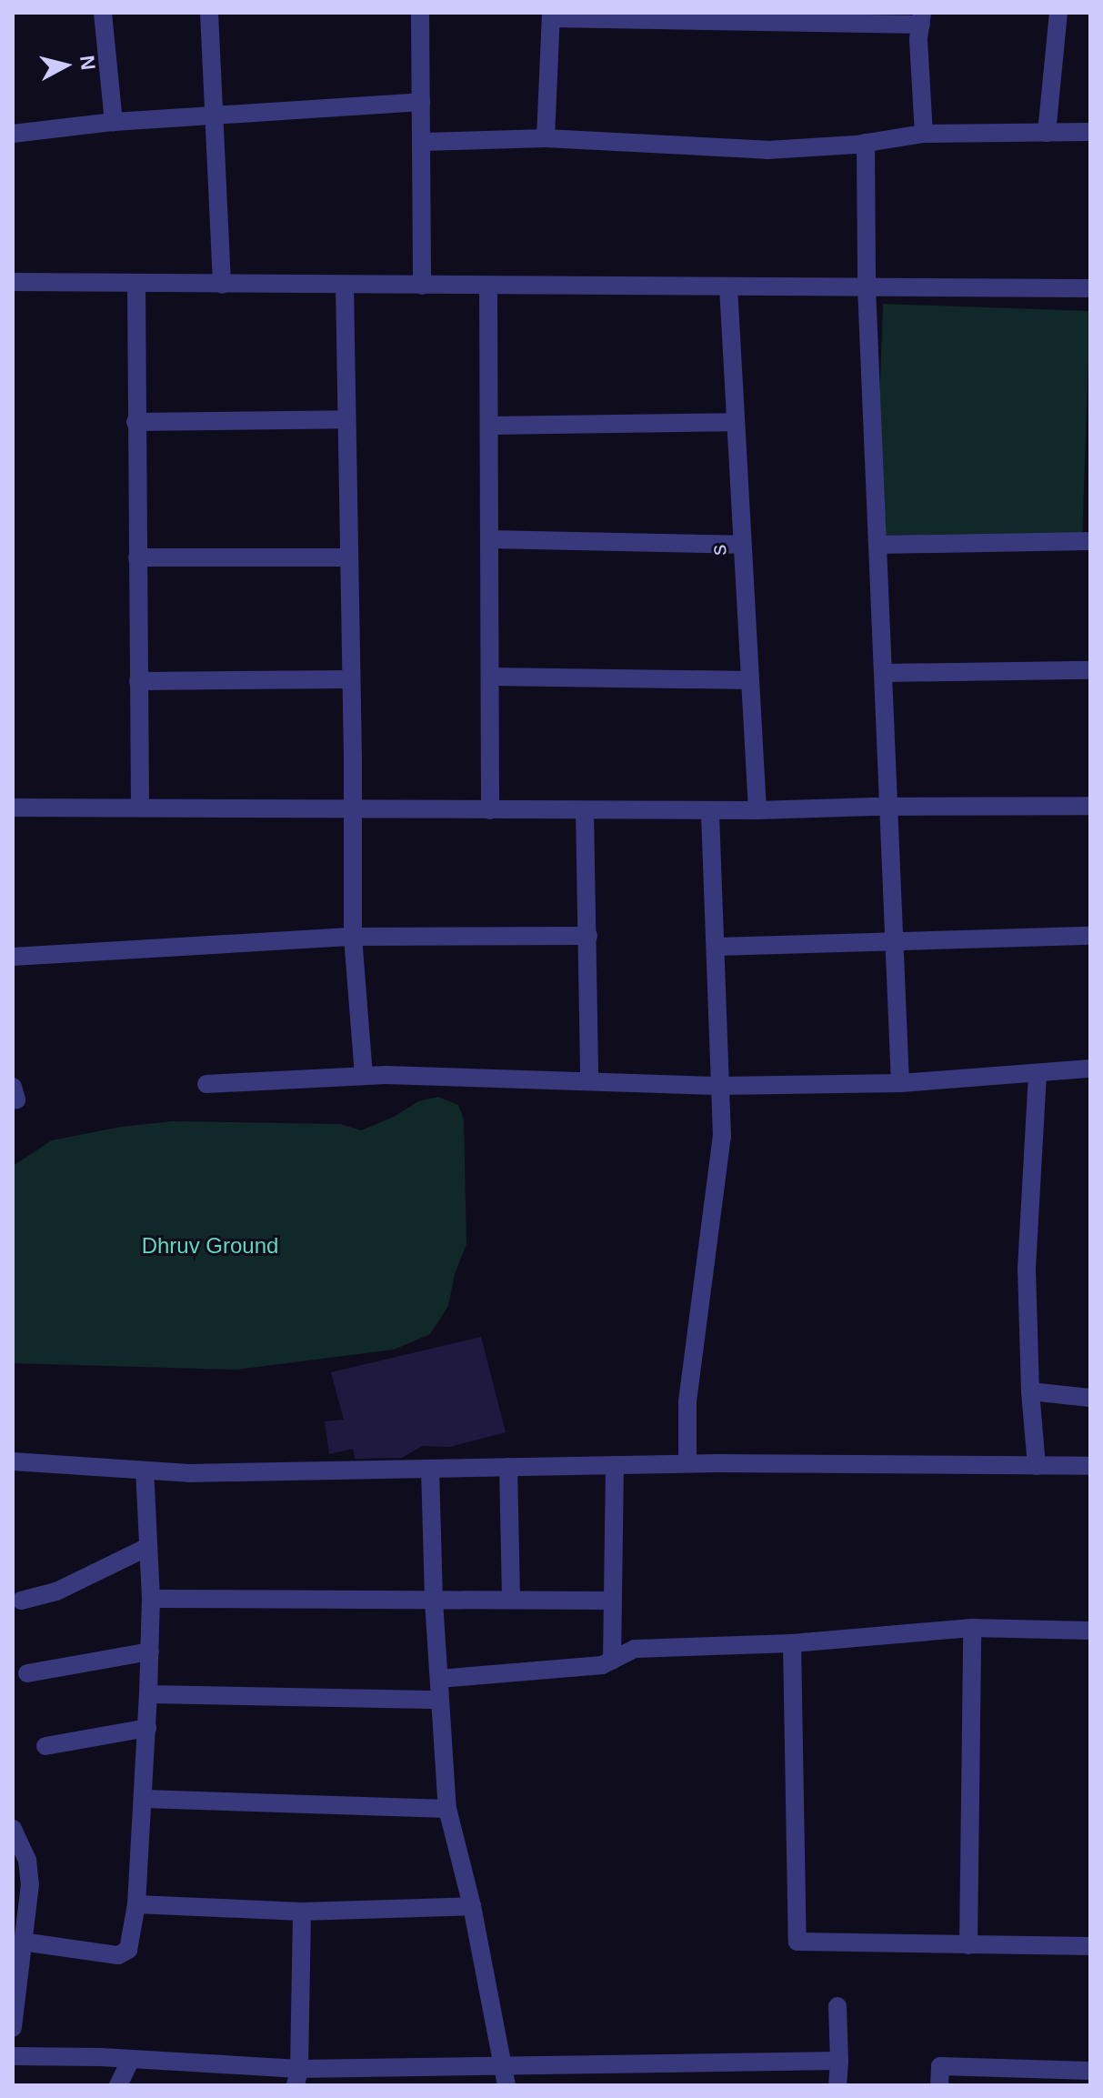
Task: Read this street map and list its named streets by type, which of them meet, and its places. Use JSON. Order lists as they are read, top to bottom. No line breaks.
{"streets":{"street":["s"]},"parks":["Dhruv Ground"],"north":"right"}
